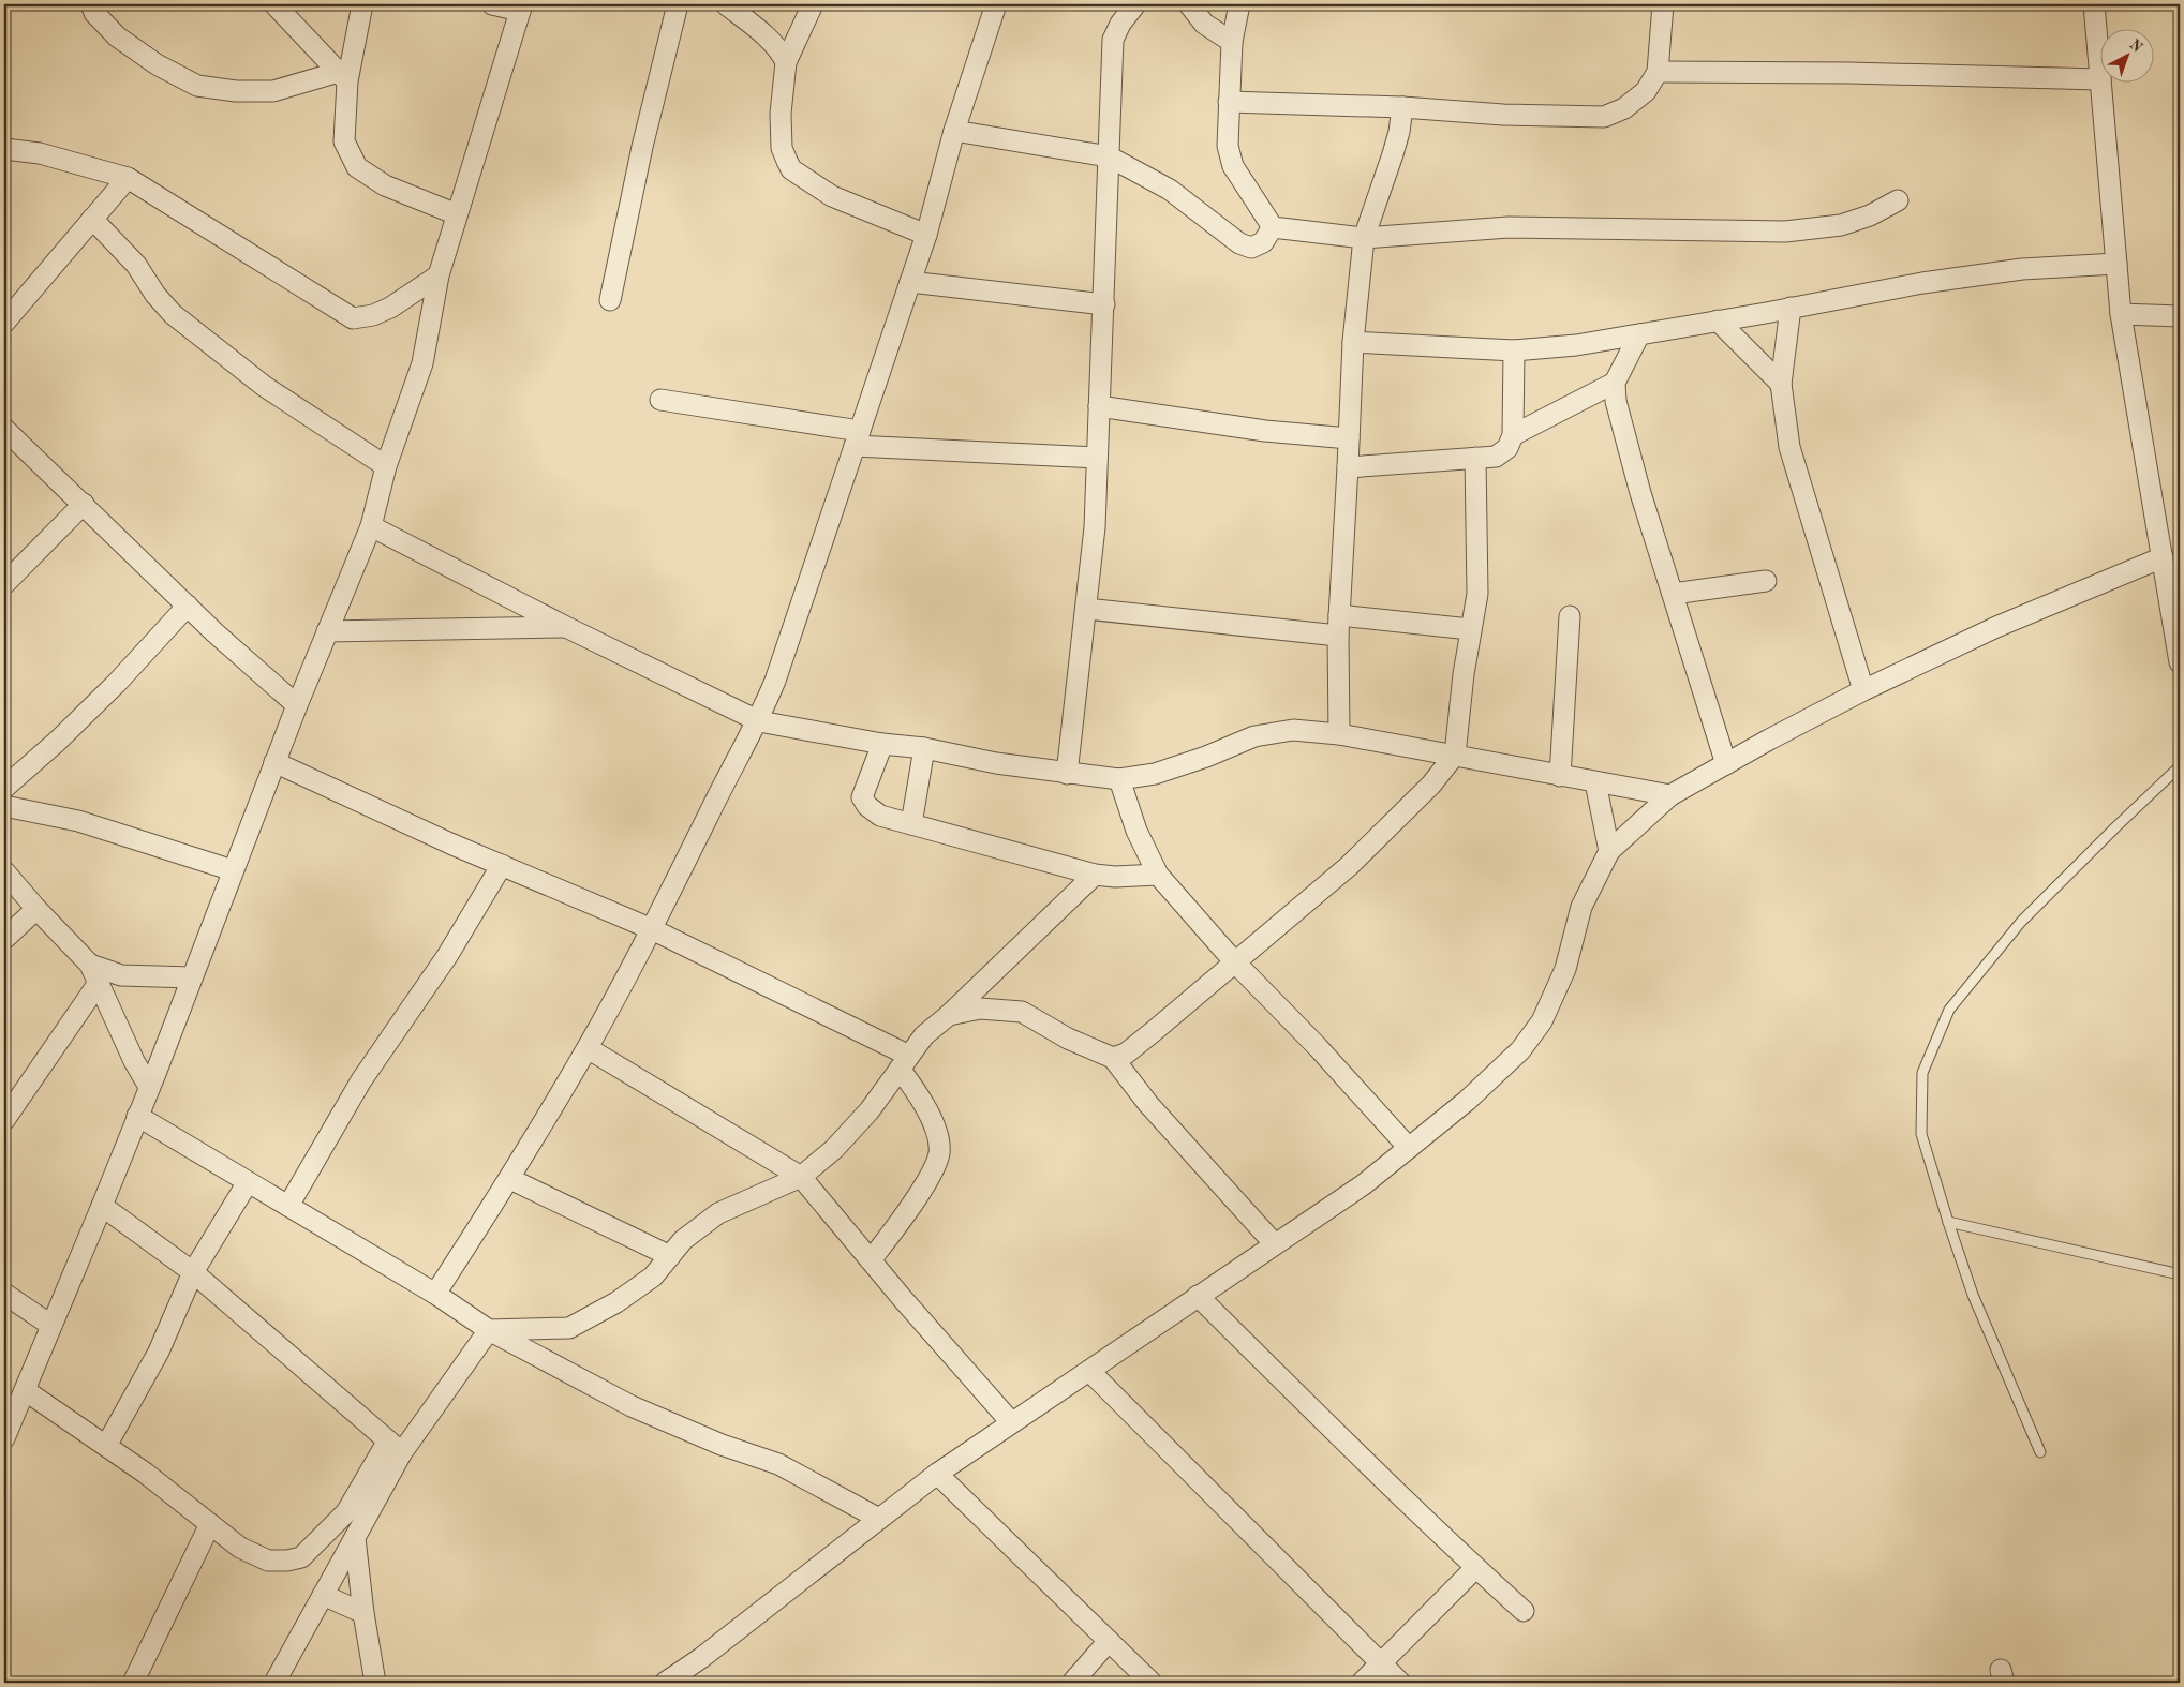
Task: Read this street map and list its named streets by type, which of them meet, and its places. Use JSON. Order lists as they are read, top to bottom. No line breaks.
{"north":"top right"}
